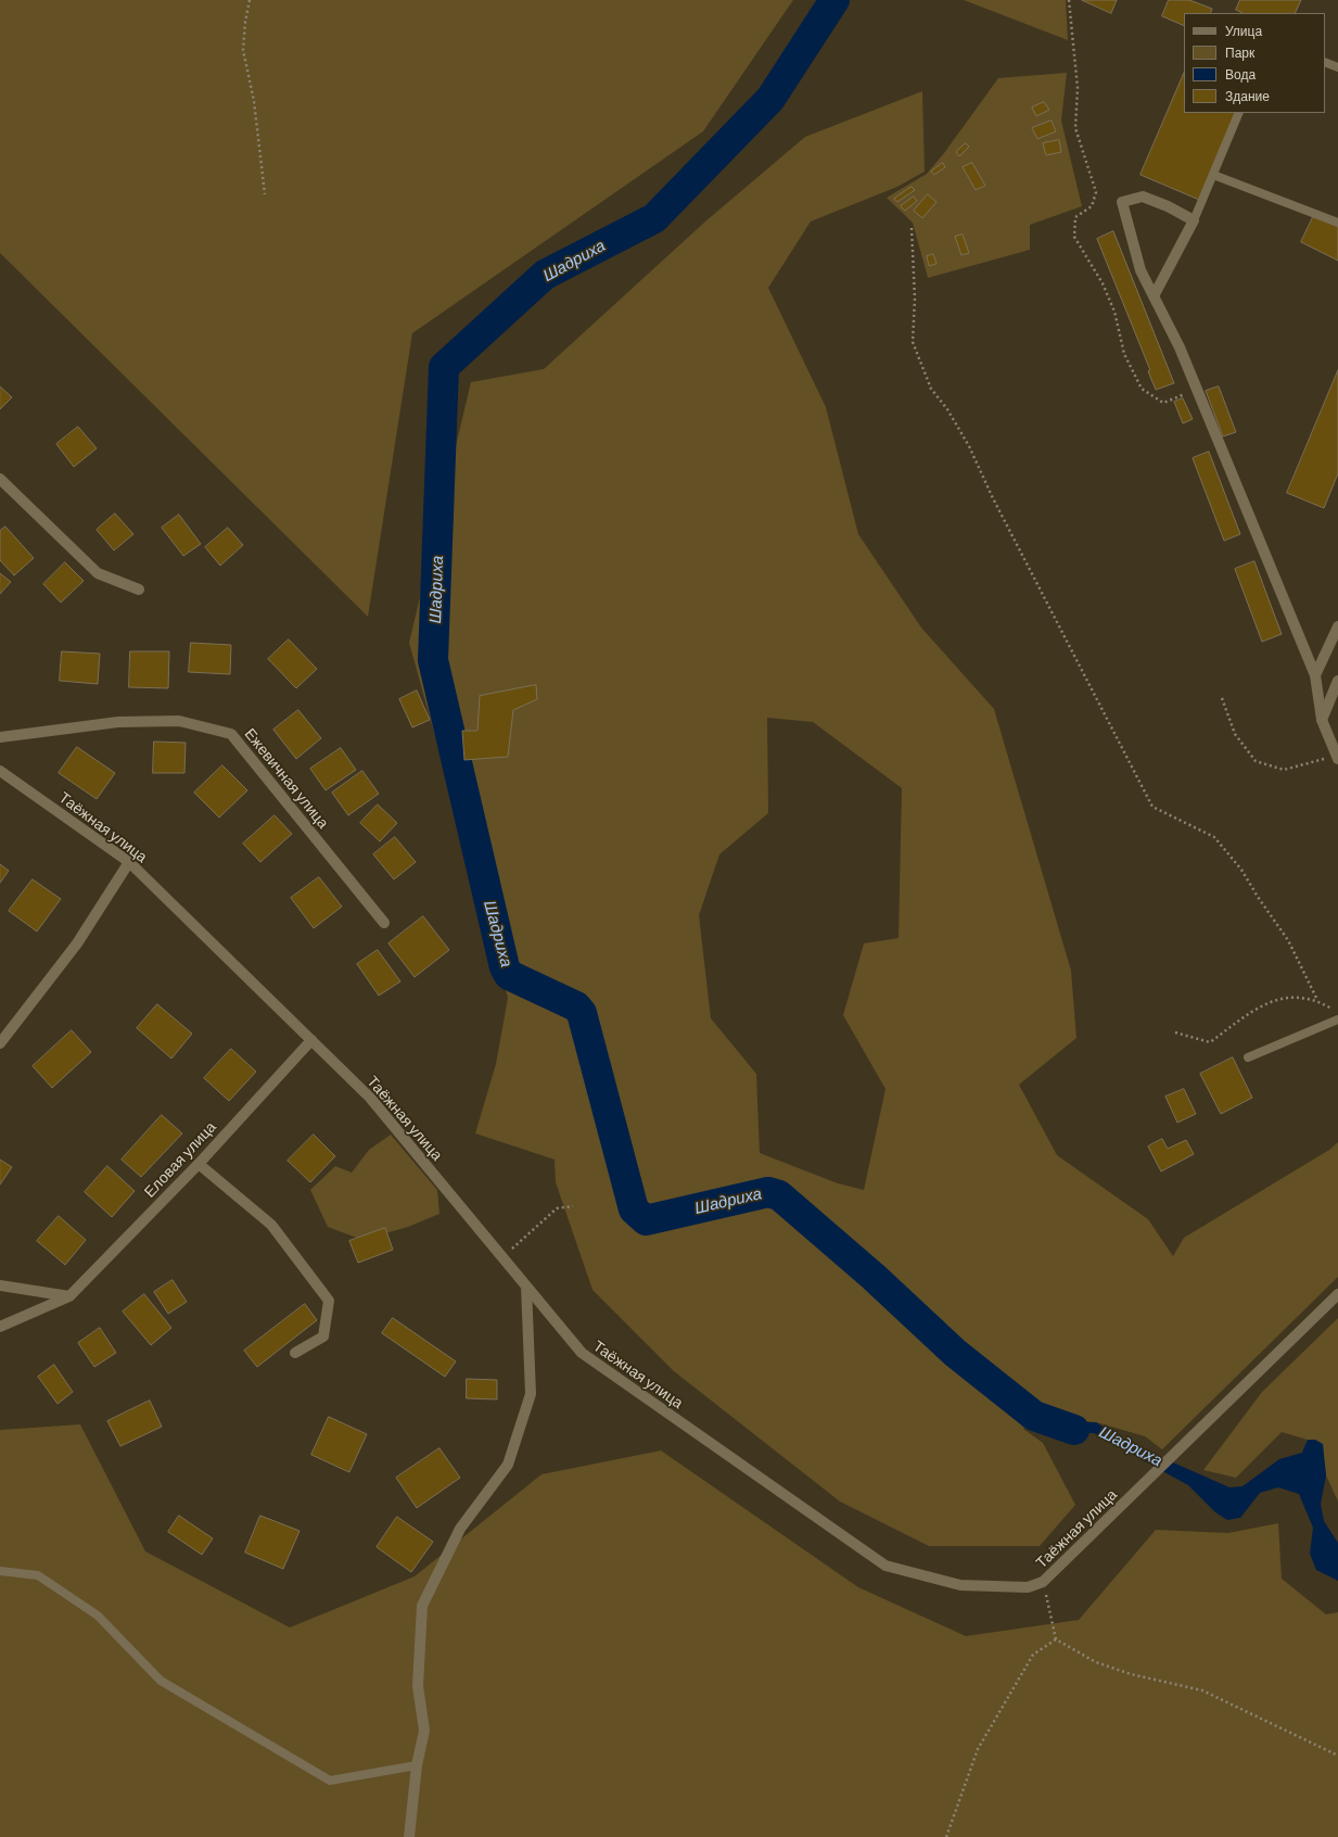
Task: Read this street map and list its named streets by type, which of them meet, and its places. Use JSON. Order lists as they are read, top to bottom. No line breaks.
{"streets":{"street":["Ежевичная улица","Таёжная улица","Еловая улица"]},"crossings":[["Таёжная улица","Еловая улица"]],"water":["Шадриха"],"legend":["Улица","Парк","Вода","Здание"]}
